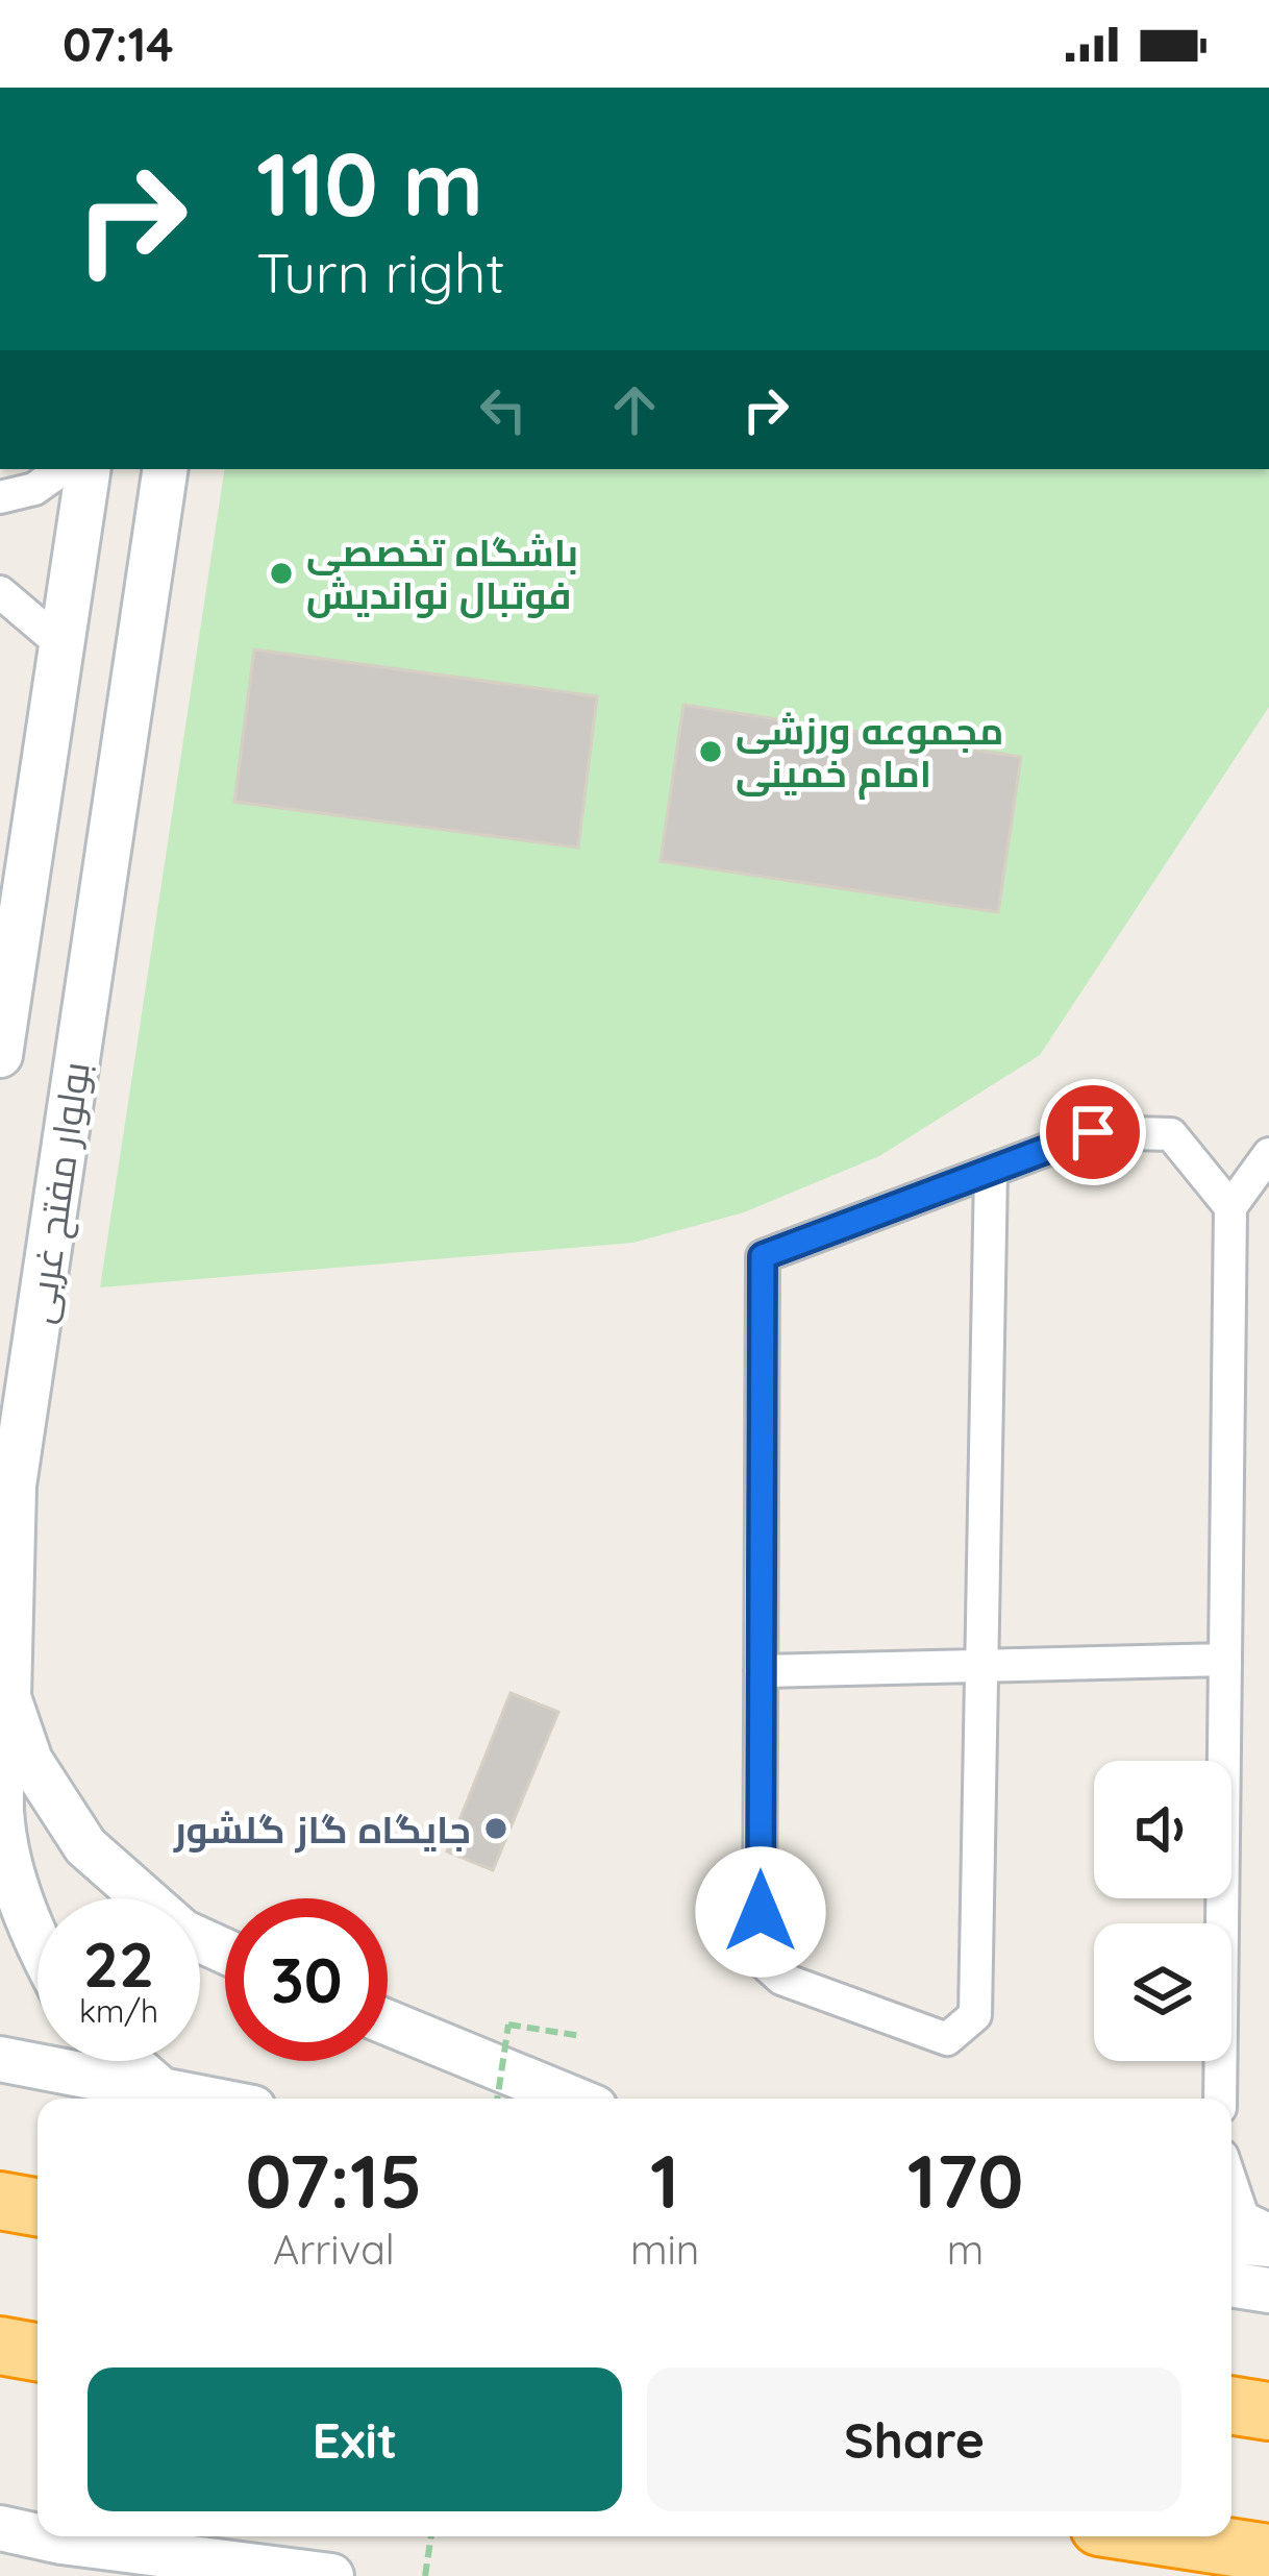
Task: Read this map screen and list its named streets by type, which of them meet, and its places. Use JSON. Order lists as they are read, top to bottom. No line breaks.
{"streets":{"main road":["بولوار مفتح غربی"]},"places":["باشگاه تخصصی فوتبال نواندیش","مجموعه ورزشی امام خمینی","جایگاه گاز گلشور"],"page":{"status":"07:14","turn":["110 m","Turn right"],"speed":"22 km/h","limit":"30","eta":["07:15","Arrival","1","min","170","m"],"buttons":["Exit","Share"]}}
